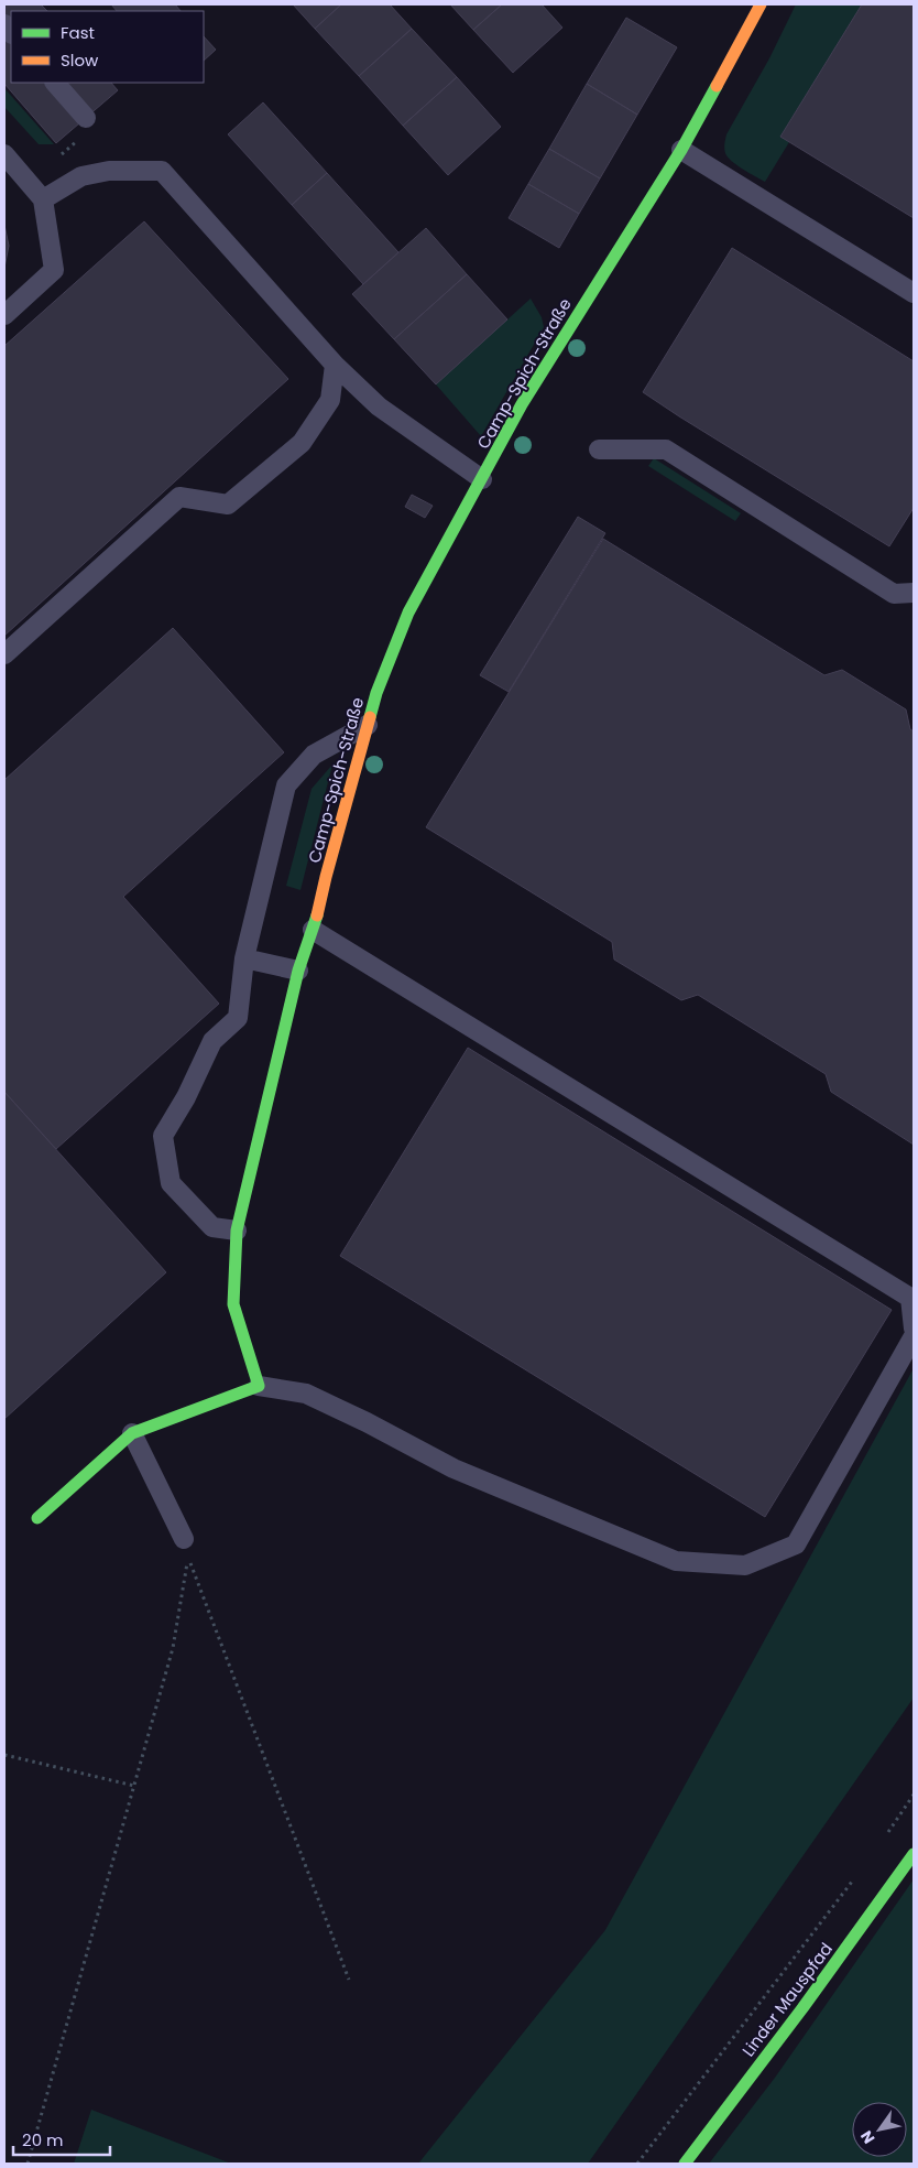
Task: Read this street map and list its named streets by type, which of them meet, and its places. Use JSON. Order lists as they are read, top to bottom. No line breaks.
{"streets":{"street":["Camp-Spich-Straße","Linder Mauspfad"]},"legend":["Fast","Slow"],"scale_bar":"20 m","north":"bottom left"}
